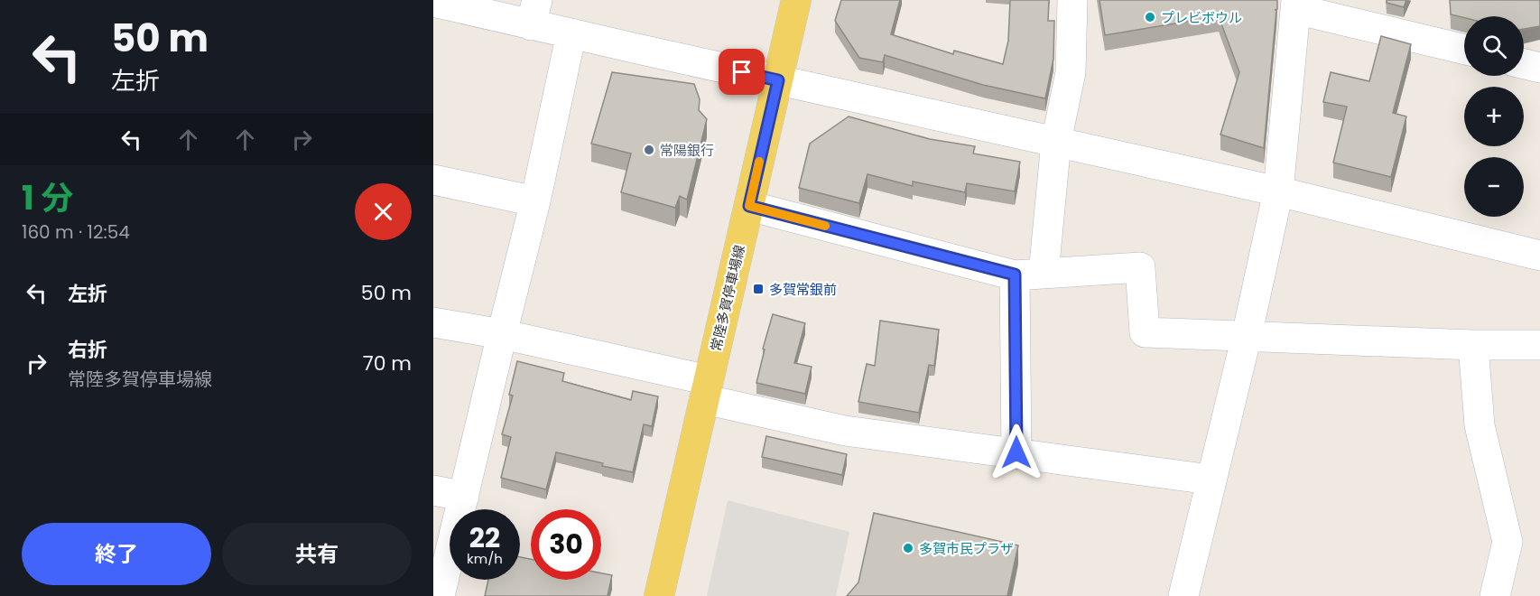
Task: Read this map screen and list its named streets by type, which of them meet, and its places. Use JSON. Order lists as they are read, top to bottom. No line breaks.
{"streets":{"main road":["常陸多賀停車場線"]},"places":{"other":["プレビボウル","常陽銀行","多賀市民プラザ"],"transit":["多賀常銀前"]},"page":{"turn":["50 m","左折"],"map_buttons":["+","−"],"heading":["1 分","160 m · 12:54"],"list":[{"name":"左折","value":"50 m"},{"name":"右折","note":"常陸多賀停車場線","value":"70 m"}],"speed":"22 km/h","limit":"30","buttons":["終了","共有"]}}
